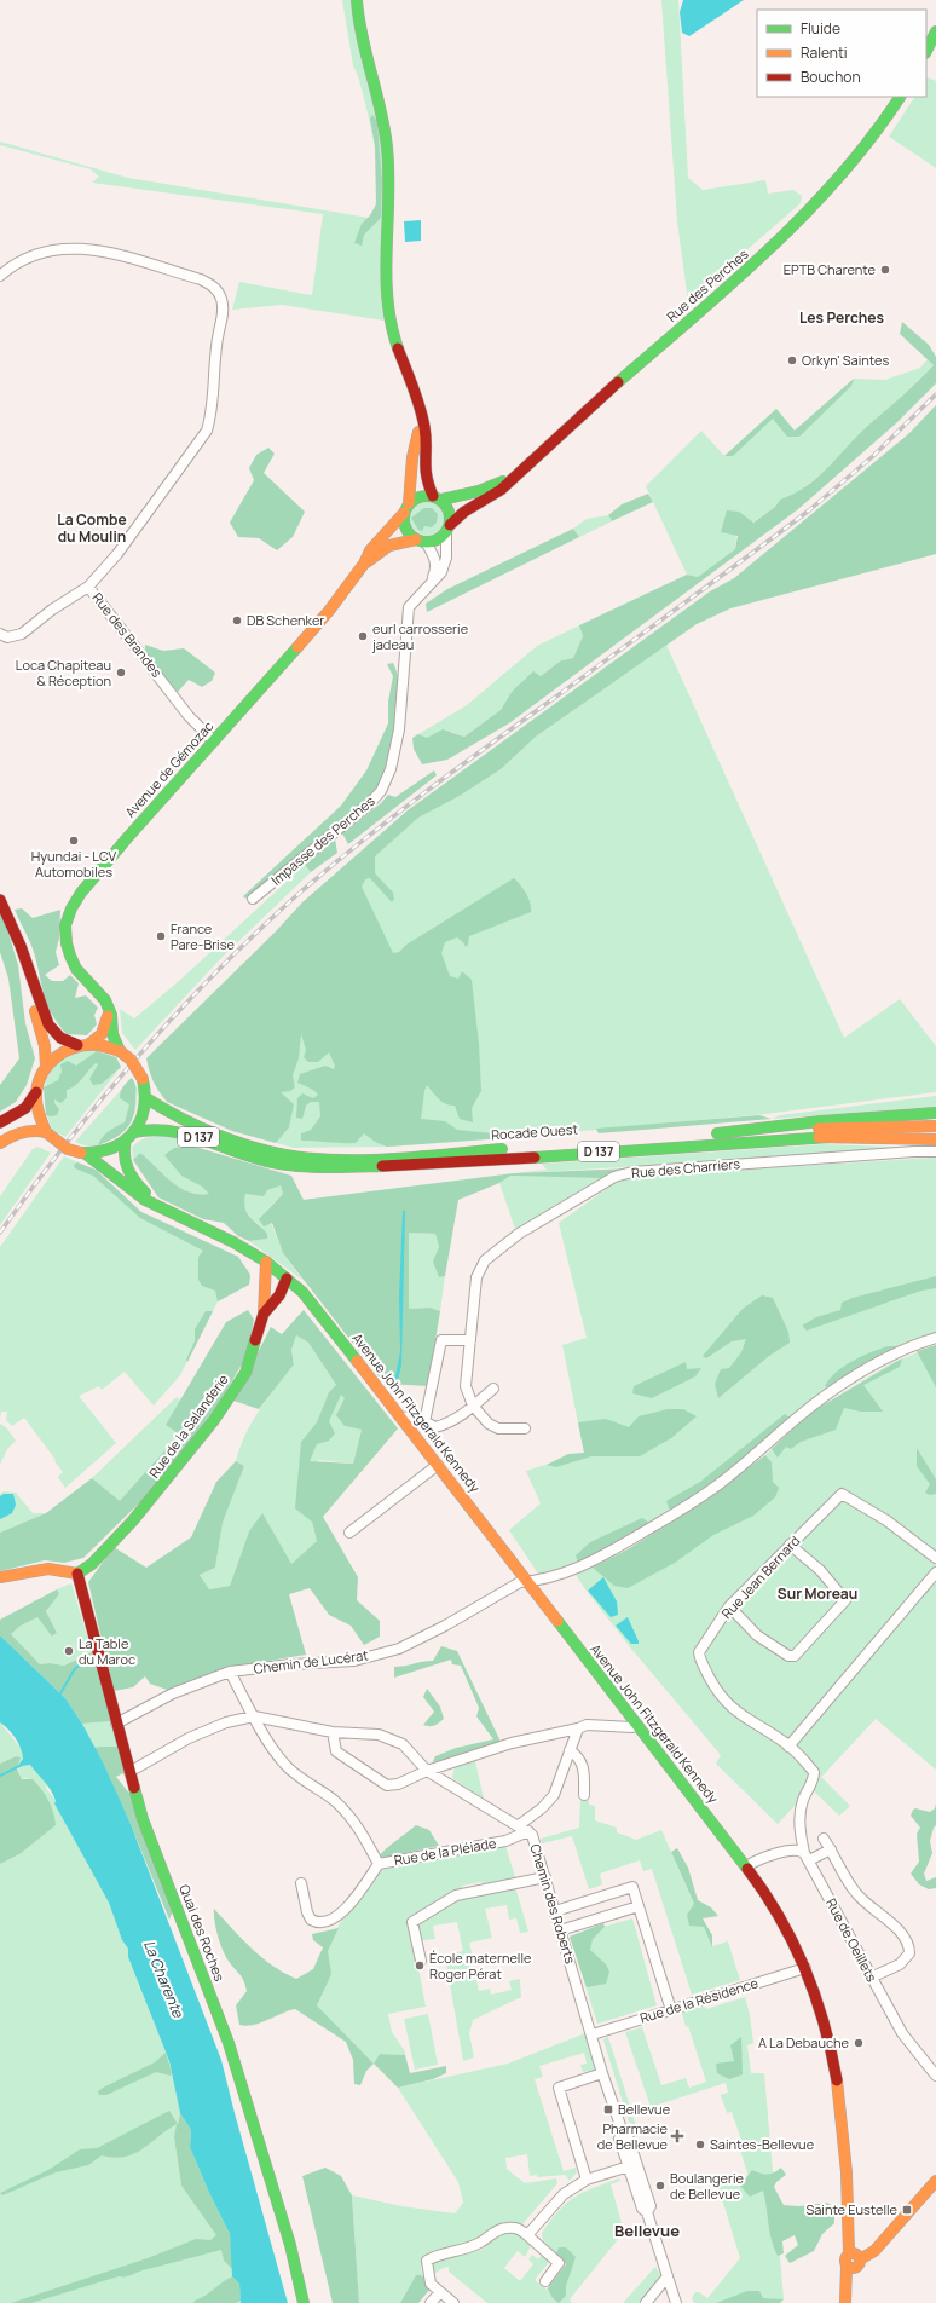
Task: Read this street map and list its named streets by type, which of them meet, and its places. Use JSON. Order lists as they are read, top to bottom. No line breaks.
{"streets":{"main road":["Rue des Perches","Avenue de Gémozac","Rocade Ouest","D 137","Avenue John Fitzgerald Kennedy","Rue de la Salanderie","Quai des Roches"],"street":["Rue des Brandes","Impasse des Perches","Rue des Charriers","Rue Jean Bernard","Chemin de Lucérat","Rue de la Pléiade","Chemin des Roberts","Rue de Oeillets","Rue de la Résidence"]},"crossings":[["Rue des Perches","Avenue de Gémozac"],["Rue des Perches","Impasse des Perches"],["Rue des Brandes","Avenue de Gémozac"],["Avenue de Gémozac","Impasse des Perches"],["Rocade Ouest","Avenue John Fitzgerald Kennedy"],["Avenue John Fitzgerald Kennedy","Rue de la Salanderie"],["Avenue John Fitzgerald Kennedy","Chemin de Lucérat"],["Avenue John Fitzgerald Kennedy","Rue de la Résidence"],["Rue de la Salanderie","Quai des Roches"],["Rue Jean Bernard","Rue de Oeillets"],["Chemin de Lucérat","Quai des Roches"],["Rue de la Pléiade","Chemin des Roberts"],["Chemin des Roberts","Quai des Roches"],["Chemin des Roberts","Rue de la Résidence"]],"districts":["Les Perches","La Combe du Moulin","Sur Moreau","Bellevue"],"water":["La Charente"],"places":{"other":["EPTB Charente","Orkyn' Saintes","DB Schenker","eurl carrosserie jadeau","Loca Chapiteau & Réception","Hyundai - LCV Automobiles","France Pare-Brise","La Table du Maroc","École maternelle Roger Pérat","A La Debauche","Saintes-Bellevue","Boulangerie de Bellevue"],"transit":["Bellevue","Sainte Eustelle"],"health":["Pharmacie de Bellevue"]},"legend":["Fluide","Ralenti","Bouchon"]}
